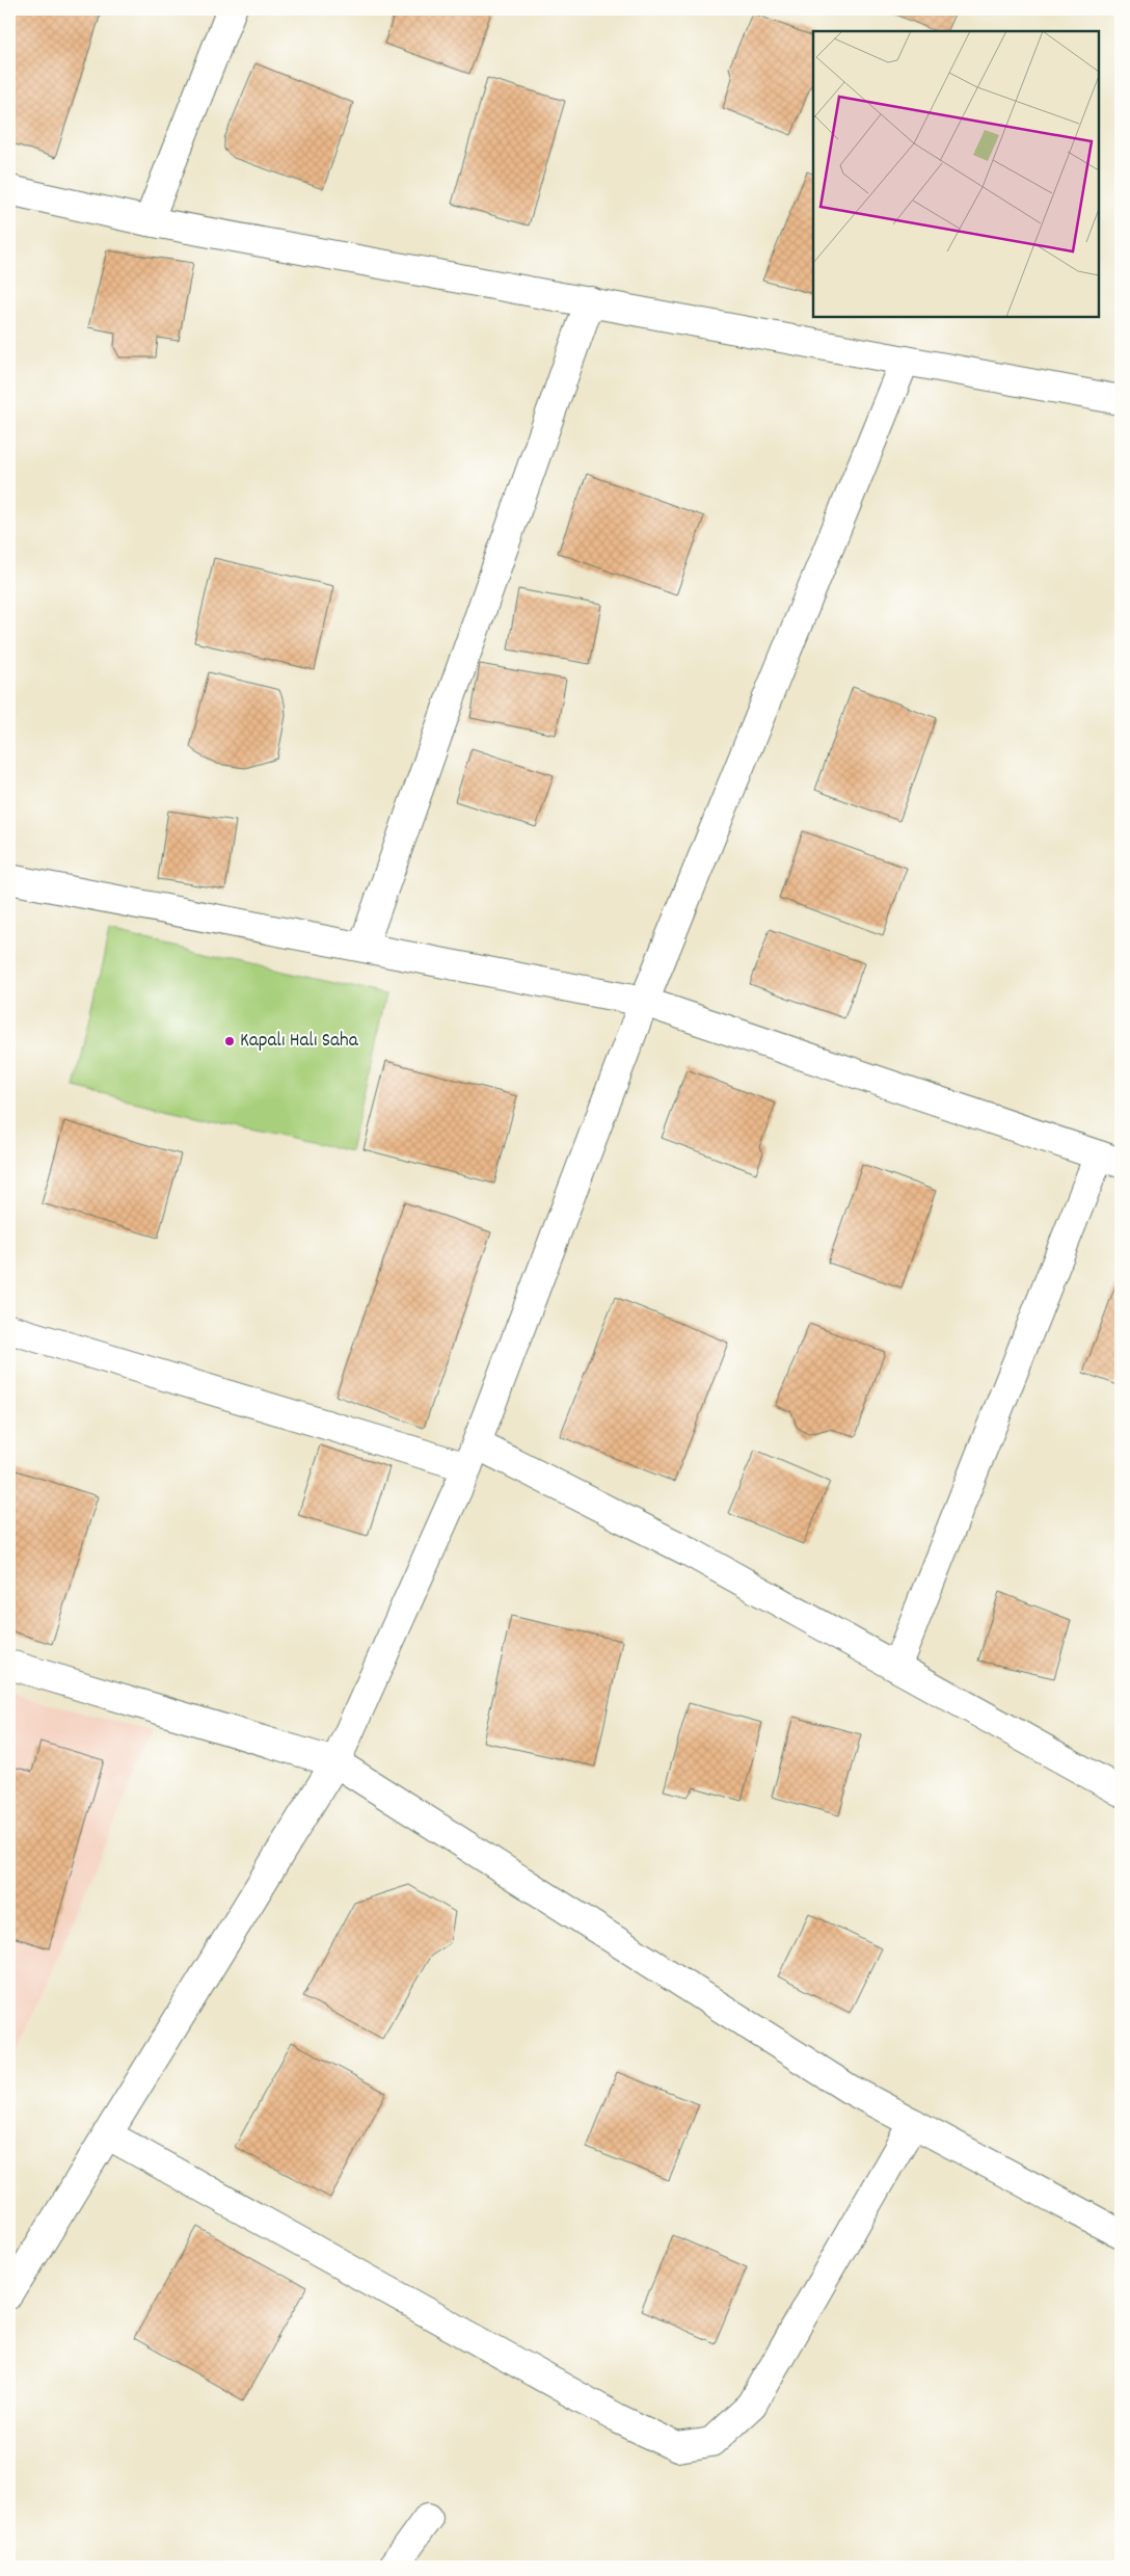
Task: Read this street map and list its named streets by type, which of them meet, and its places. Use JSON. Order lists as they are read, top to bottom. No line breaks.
{"places":["Kapalı Halı Saha"]}
